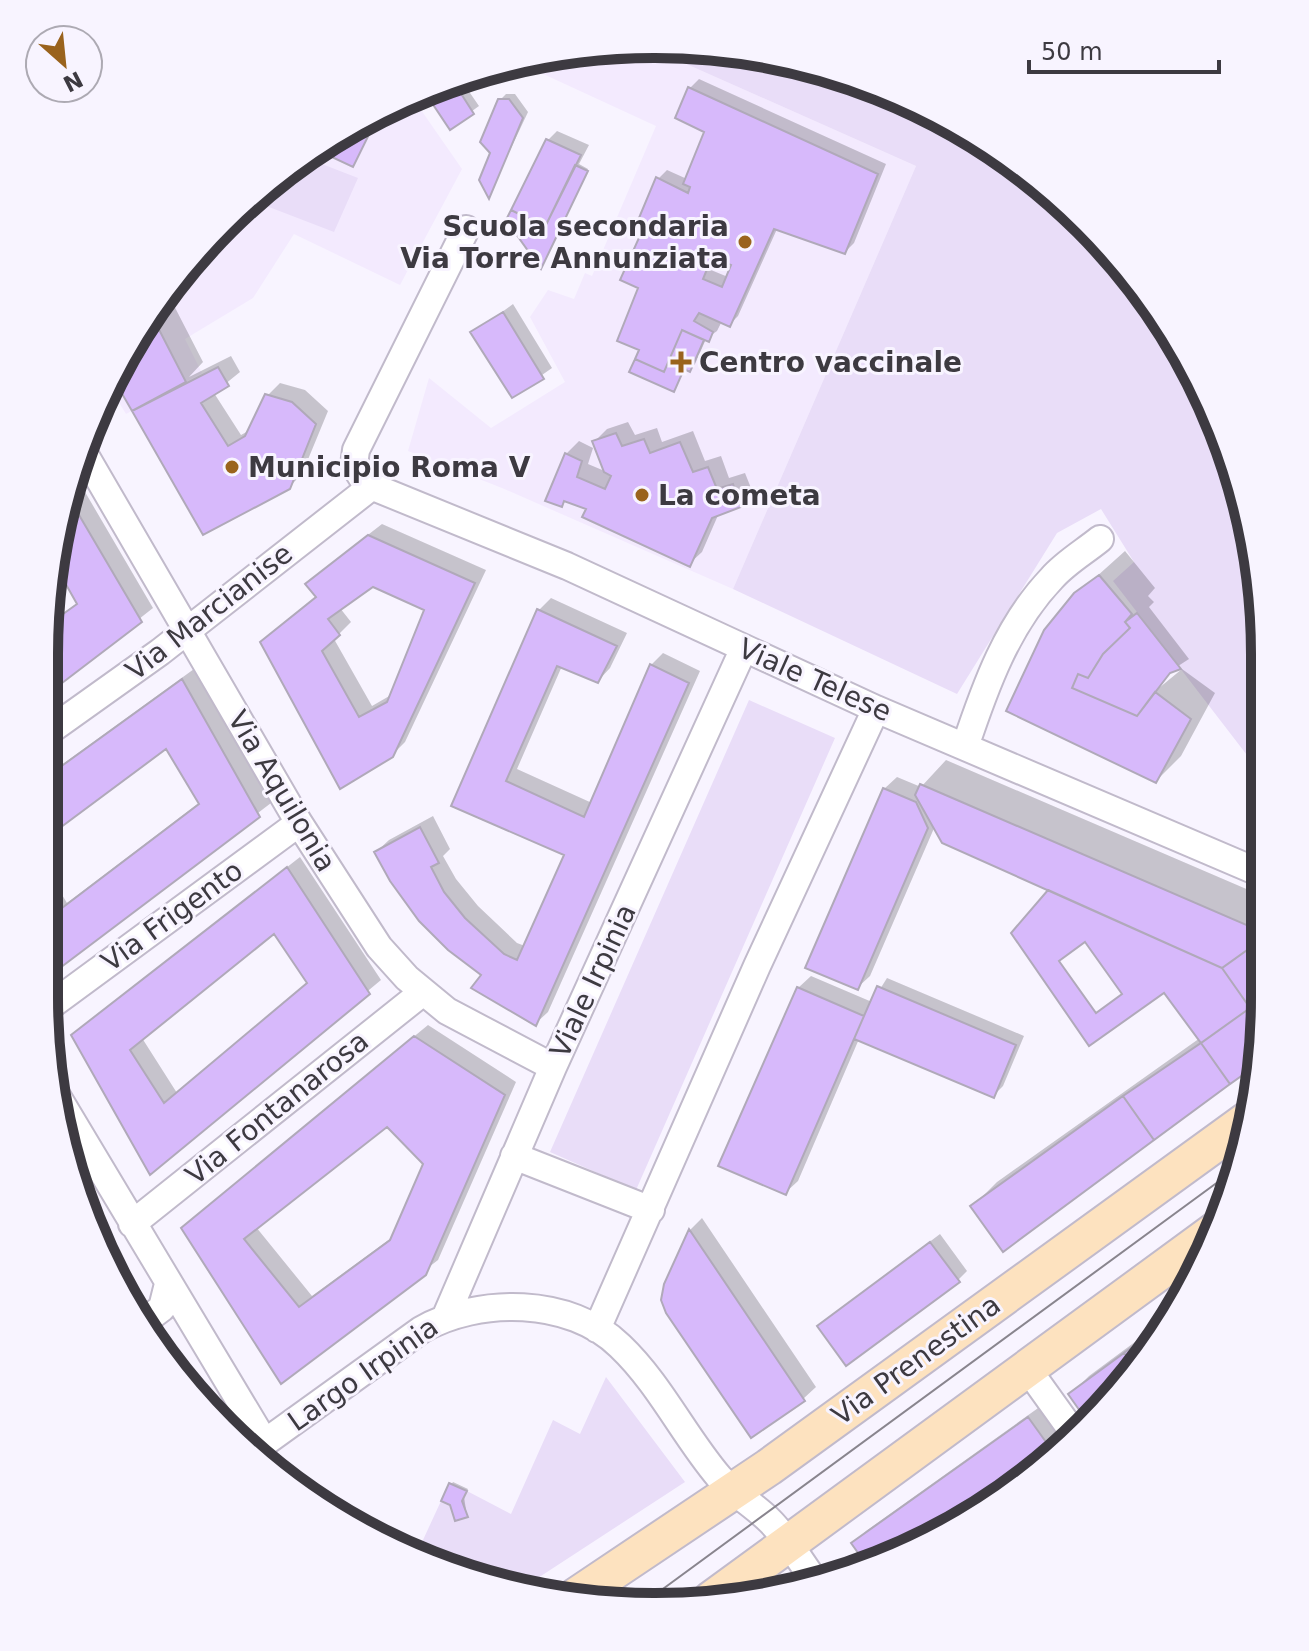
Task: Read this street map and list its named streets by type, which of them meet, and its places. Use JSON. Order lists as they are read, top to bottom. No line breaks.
{"streets":{"main road":["Via Prenestina"],"street":["Via Marcianise","Viale Telese","Via Aquilonia","Via Frigento","Viale Irpinia","Via Fontanarosa","Largo Irpinia"]},"crossings":[["Via Marcianise","Viale Telese"],["Via Marcianise","Via Aquilonia"],["Viale Telese","Viale Irpinia"],["Via Aquilonia","Via Frigento"],["Via Aquilonia","Viale Irpinia"],["Via Aquilonia","Via Fontanarosa"],["Viale Irpinia","Largo Irpinia"],["Via Prenestina","Largo Irpinia"]],"places":{"other":["Scuola secondaria Via Torre Annunziata","Municipio Roma V","La cometa"],"health":["Centro vaccinale"]},"scale_bar":"50 m","north":"bottom right"}
